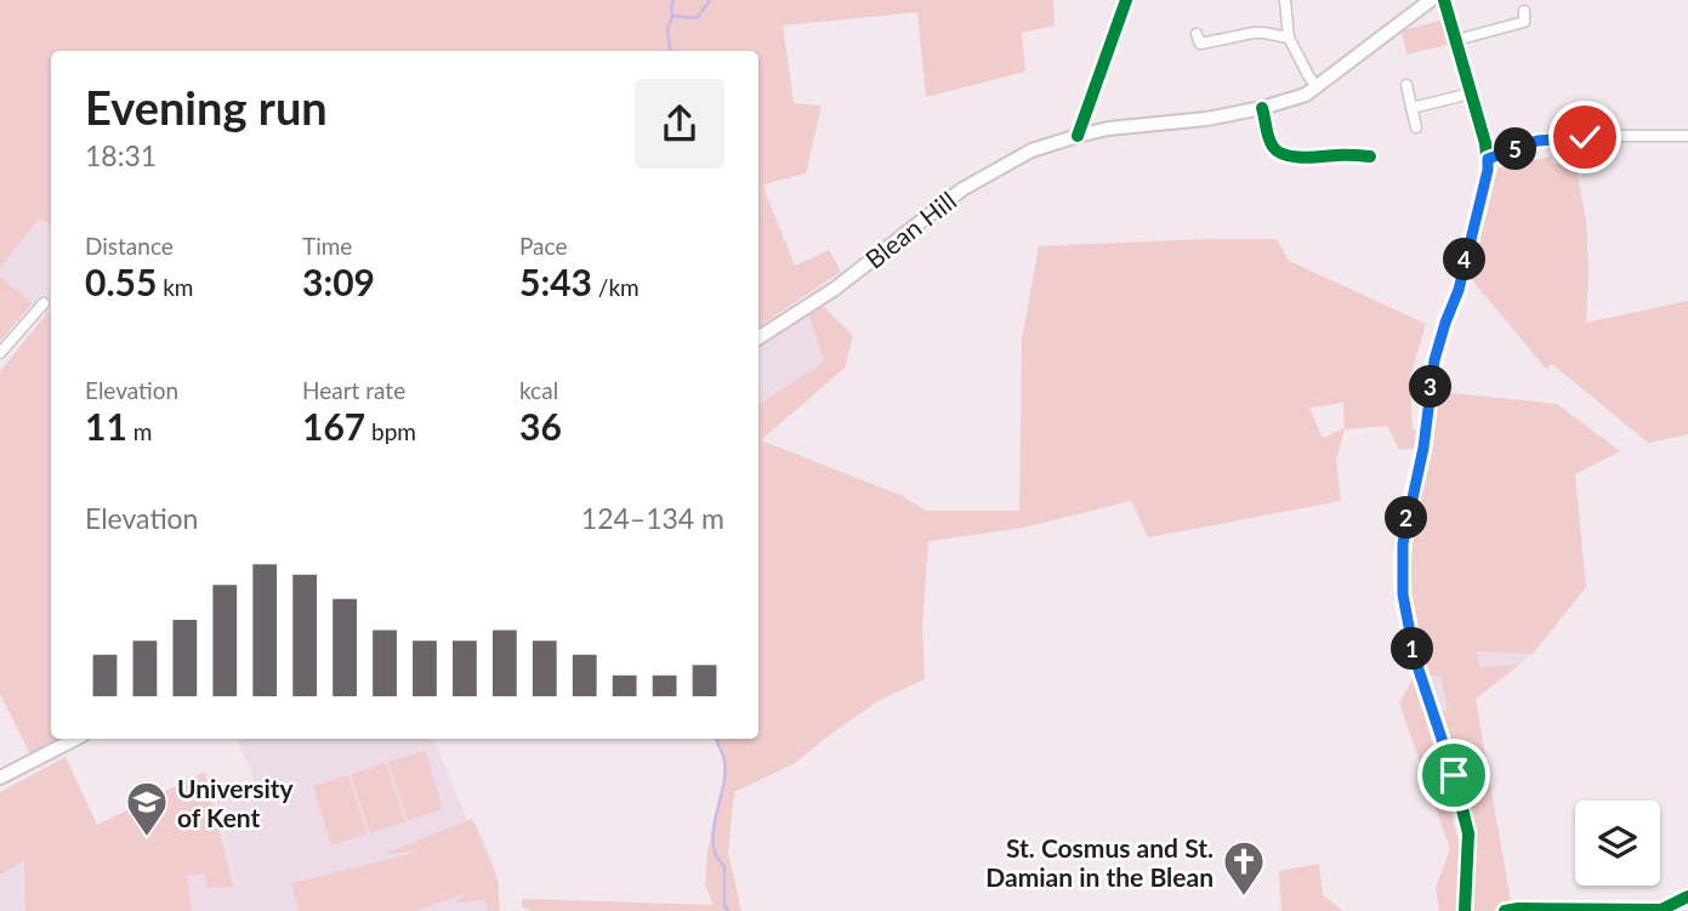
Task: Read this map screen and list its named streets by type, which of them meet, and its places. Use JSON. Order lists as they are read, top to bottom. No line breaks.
{"streets":{"main road":["Blean Hill"]},"places":{"school or university":["University of Kent"],"church":["St. Cosmus and St. Damian in the Blean"]},"page":{"heading":["Evening run","18:31"],"pins":["5","4","3","2","1"],"stats":[["Distance","0.55 km"],["Time","3:09"],["Pace","5:43 /km"],["Elevation","11 m"],["Heart rate","167 bpm"],["kcal","36"]],"chart":["Elevation","124–134 m"]}}
